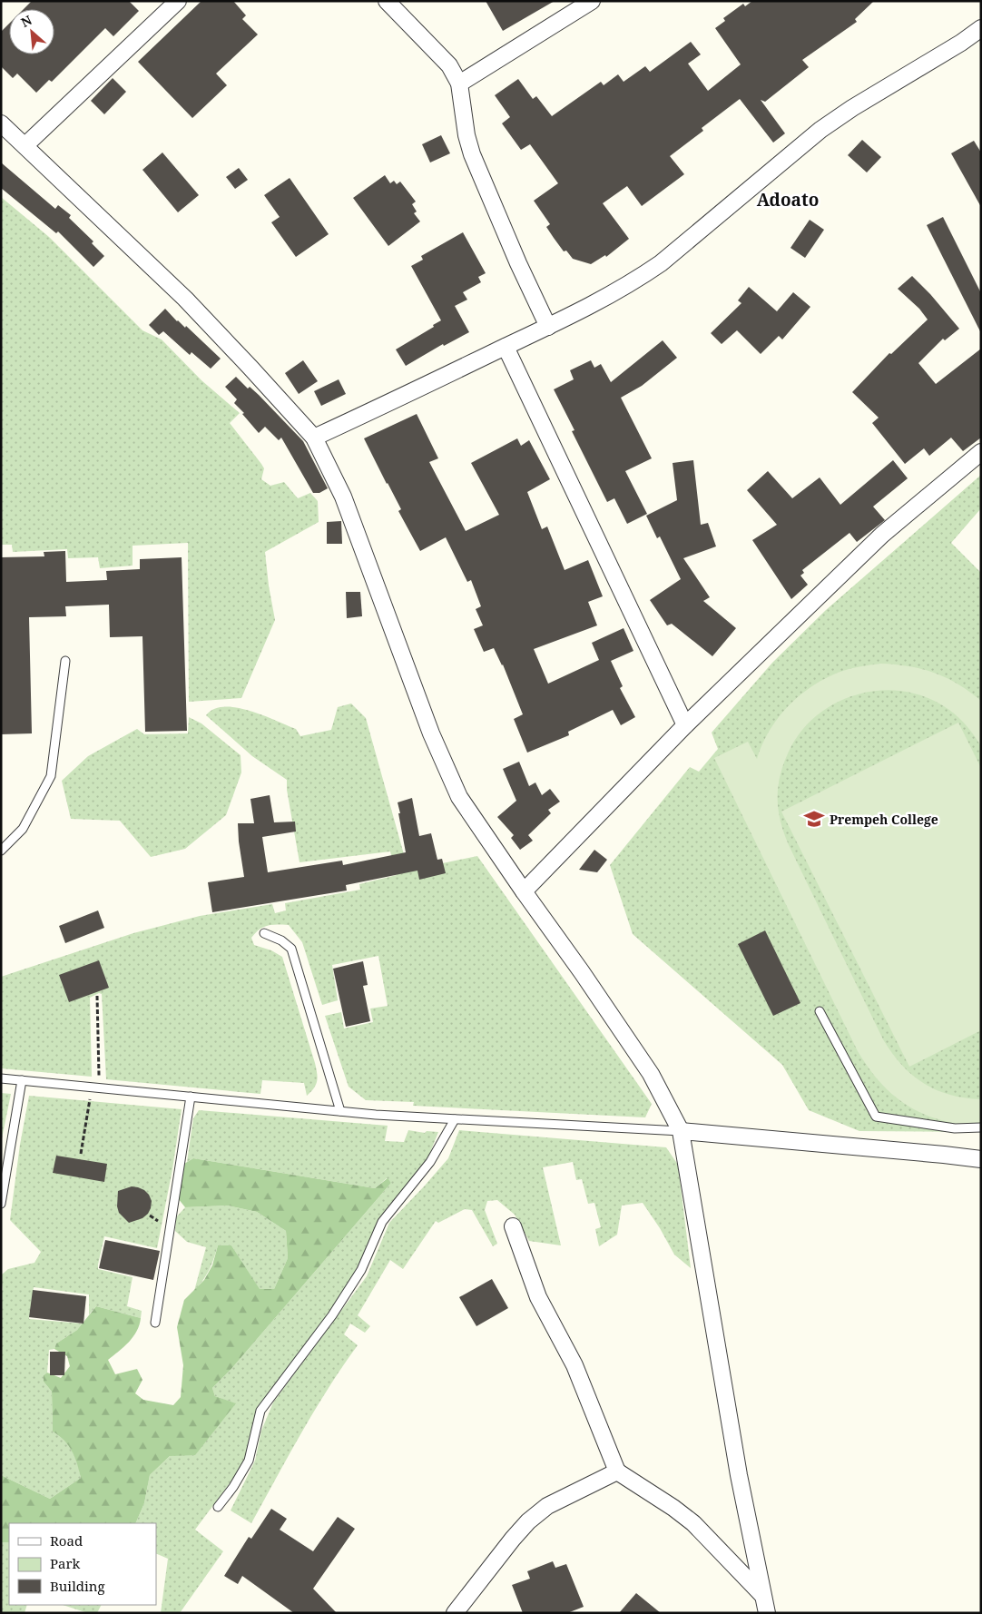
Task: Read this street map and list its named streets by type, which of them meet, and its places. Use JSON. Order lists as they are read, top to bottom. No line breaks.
{"districts":["Adoato"],"places":{"school or university":["Prempeh College"]},"legend":["Road","Park","Building"],"north":"top left"}
